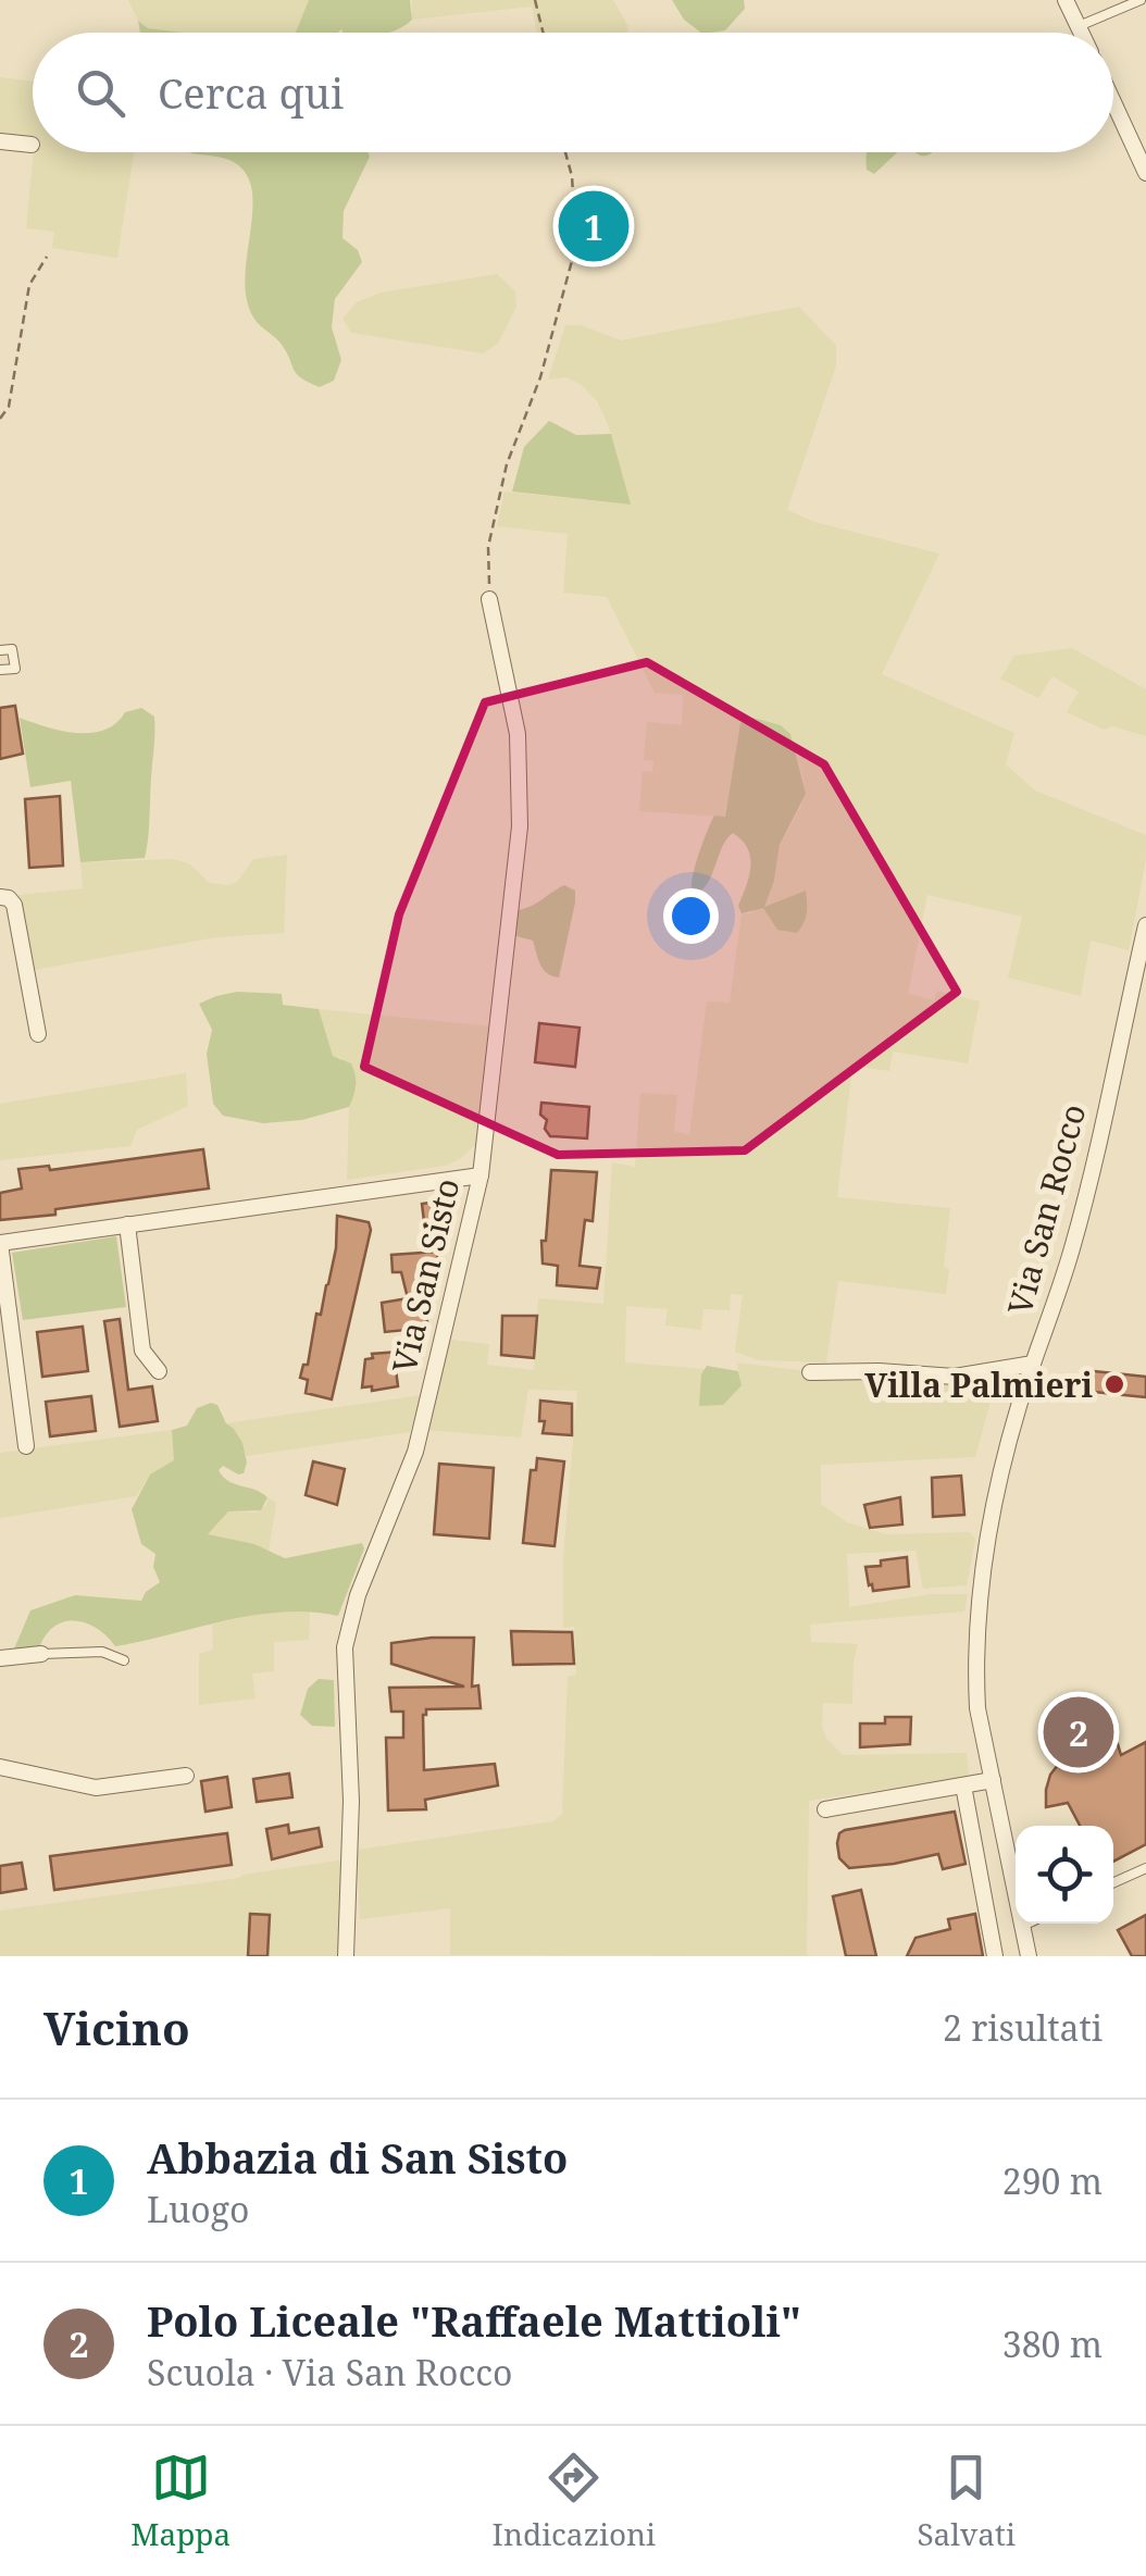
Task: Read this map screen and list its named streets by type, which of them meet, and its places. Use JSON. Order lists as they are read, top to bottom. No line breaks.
{"streets":{"street":["Via San Rocco","Via San Sisto"]},"places":["Villa Palmieri"],"page":{"search":"Cerca qui","pins":["1","2"],"heading":["Vicino","2 risultati"],"list":[{"mark":"1","name":"Abbazia di San Sisto","note":"Luogo","value":"290 m"},{"mark":"2","name":"Polo Liceale \"Raffaele Mattioli\"","note":"Scuola · Via San Rocco","value":"380 m"}],"nav":["Mappa","Indicazioni","Salvati"]}}
